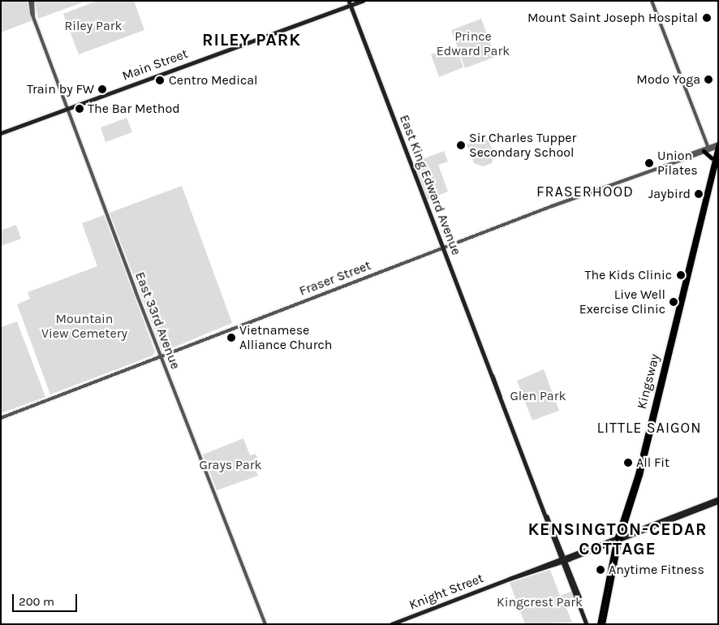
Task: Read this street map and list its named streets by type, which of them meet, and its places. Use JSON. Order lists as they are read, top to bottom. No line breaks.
{"streets":{"main road":["Main Street","East King Edward Avenue","Kingsway","Knight Street"],"street":["Fraser Street","East 33rd Avenue"]},"crossings":[["Main Street","East King Edward Avenue"],["Main Street","East 33rd Avenue"],["East King Edward Avenue","Fraser Street"],["East King Edward Avenue","Knight Street"],["Fraser Street","East 33rd Avenue"],["Fraser Street","Kingsway"],["Kingsway","Knight Street"]],"districts":["RILEY PARK","FRASERHOOD","LITTLE SAIGON","KENSINGTON-CEDAR COTTAGE"],"parks":["Riley Park","Prince Edward Park","Mountain View Cemetery","Glen Park","Grays Park","Kingcrest Park"],"places":["Mount Saint Joseph Hospital","Modo Yoga","Centro Medical","Train by FW","The Bar Method","Sir Charles Tupper Secondary School","Union Pilates","Jaybird","The Kids Clinic","Live Well Exercise Clinic","Vietnamese Alliance Church","All Fit","Anytime Fitness"],"scale_bar":"200 m"}
